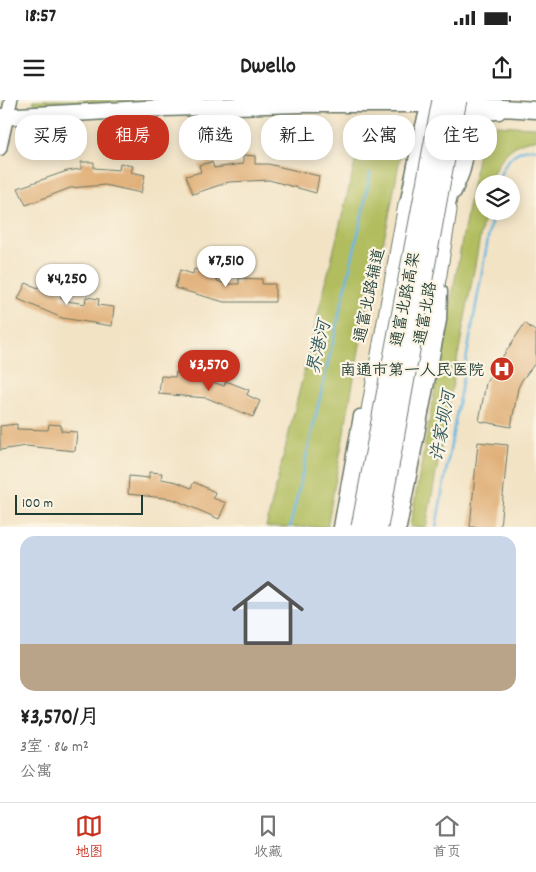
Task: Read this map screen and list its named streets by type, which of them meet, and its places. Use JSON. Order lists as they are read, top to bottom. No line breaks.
{"streets":{"highway":["通富北路高架"],"main road":["通富北路"],"street":["通富北路辅道"]},"crossings":[["通富北路辅道","通富北路"],["通富北路高架","通富北路"]],"water":["界港河","许家坝河"],"places":{"hospital":["南通市第一人民医院"]},"scale_bar":"100 m","page":{"status":"18:57","header":"Dwello","chip":["买房","租房","筛选","新上","公寓","住宅"],"price":["¥7,510","¥4,250","¥3,570"],"scale":"100 m","list":[{"name":"¥3,570/月","note":"3室 · 86 m² · 公寓"}],"tabs":["地图","收藏","首页"]}}
